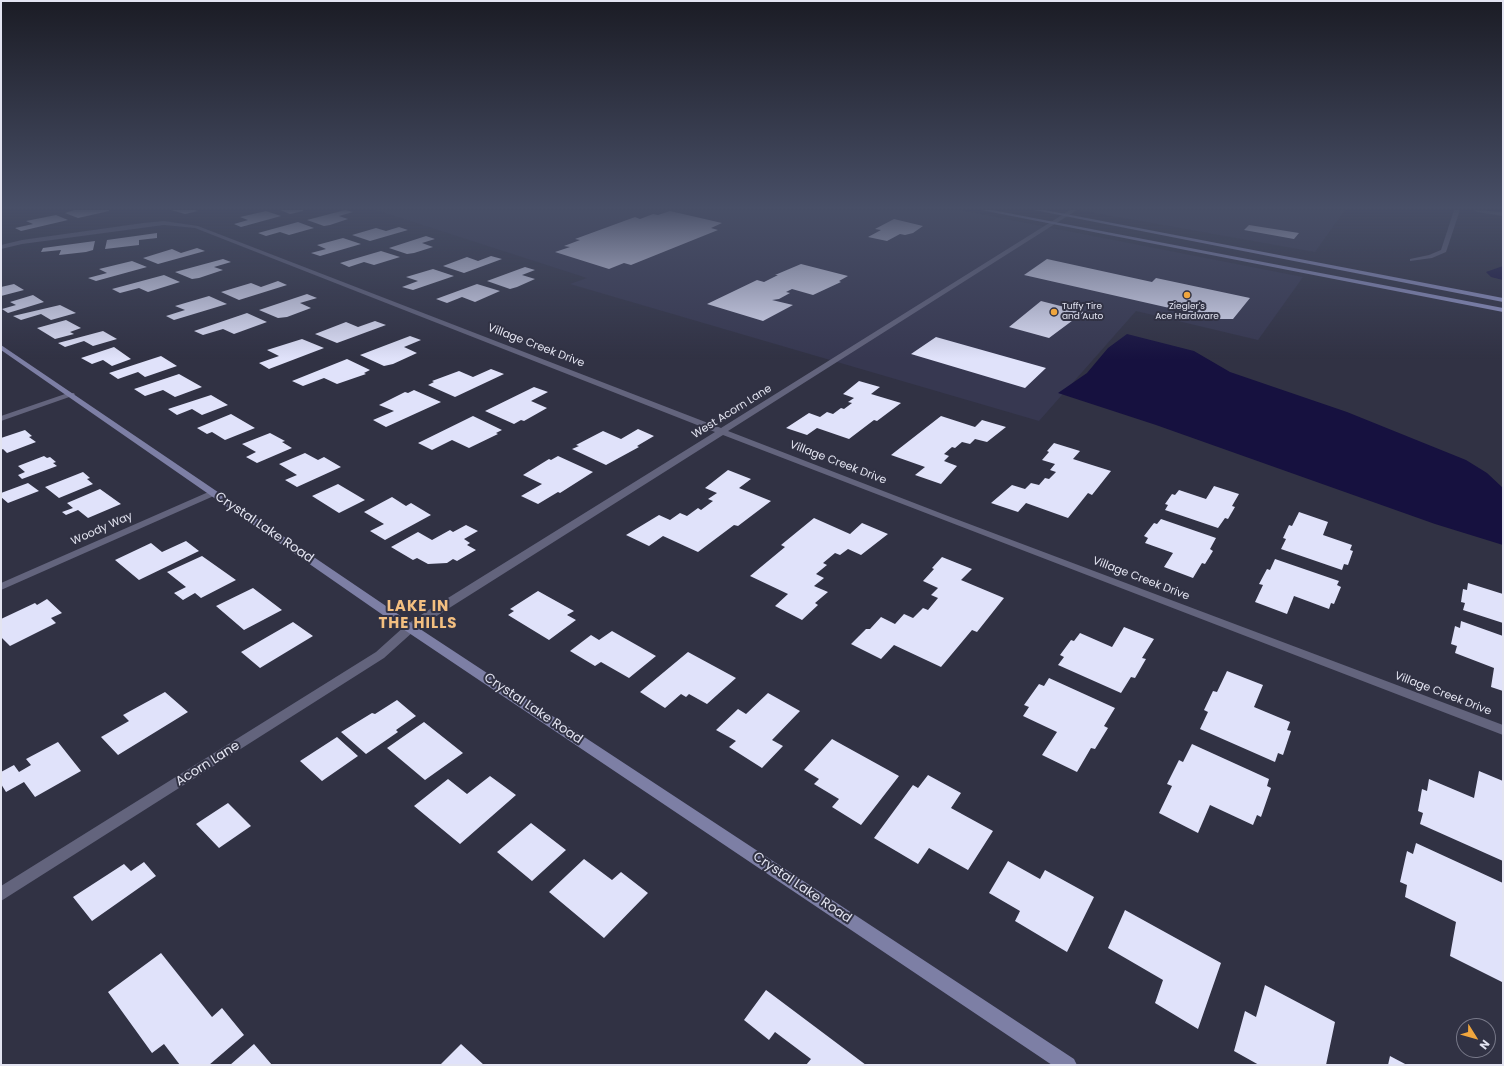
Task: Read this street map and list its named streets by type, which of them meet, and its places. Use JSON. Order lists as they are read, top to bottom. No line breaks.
{"streets":{"street":["Village Creek Drive","West Acorn Lane","Crystal Lake Road","Woody Way","Acorn Lane"]},"crossings":[["Village Creek Drive","West Acorn Lane"],["West Acorn Lane","Crystal Lake Road"],["West Acorn Lane","Acorn Lane"],["Crystal Lake Road","Woody Way"],["Crystal Lake Road","Acorn Lane"]],"districts":["LAKE IN THE HILLS"],"places":["Ziegler's Ace Hardware","Tuffy Tire and Auto"],"north":"bottom right"}
